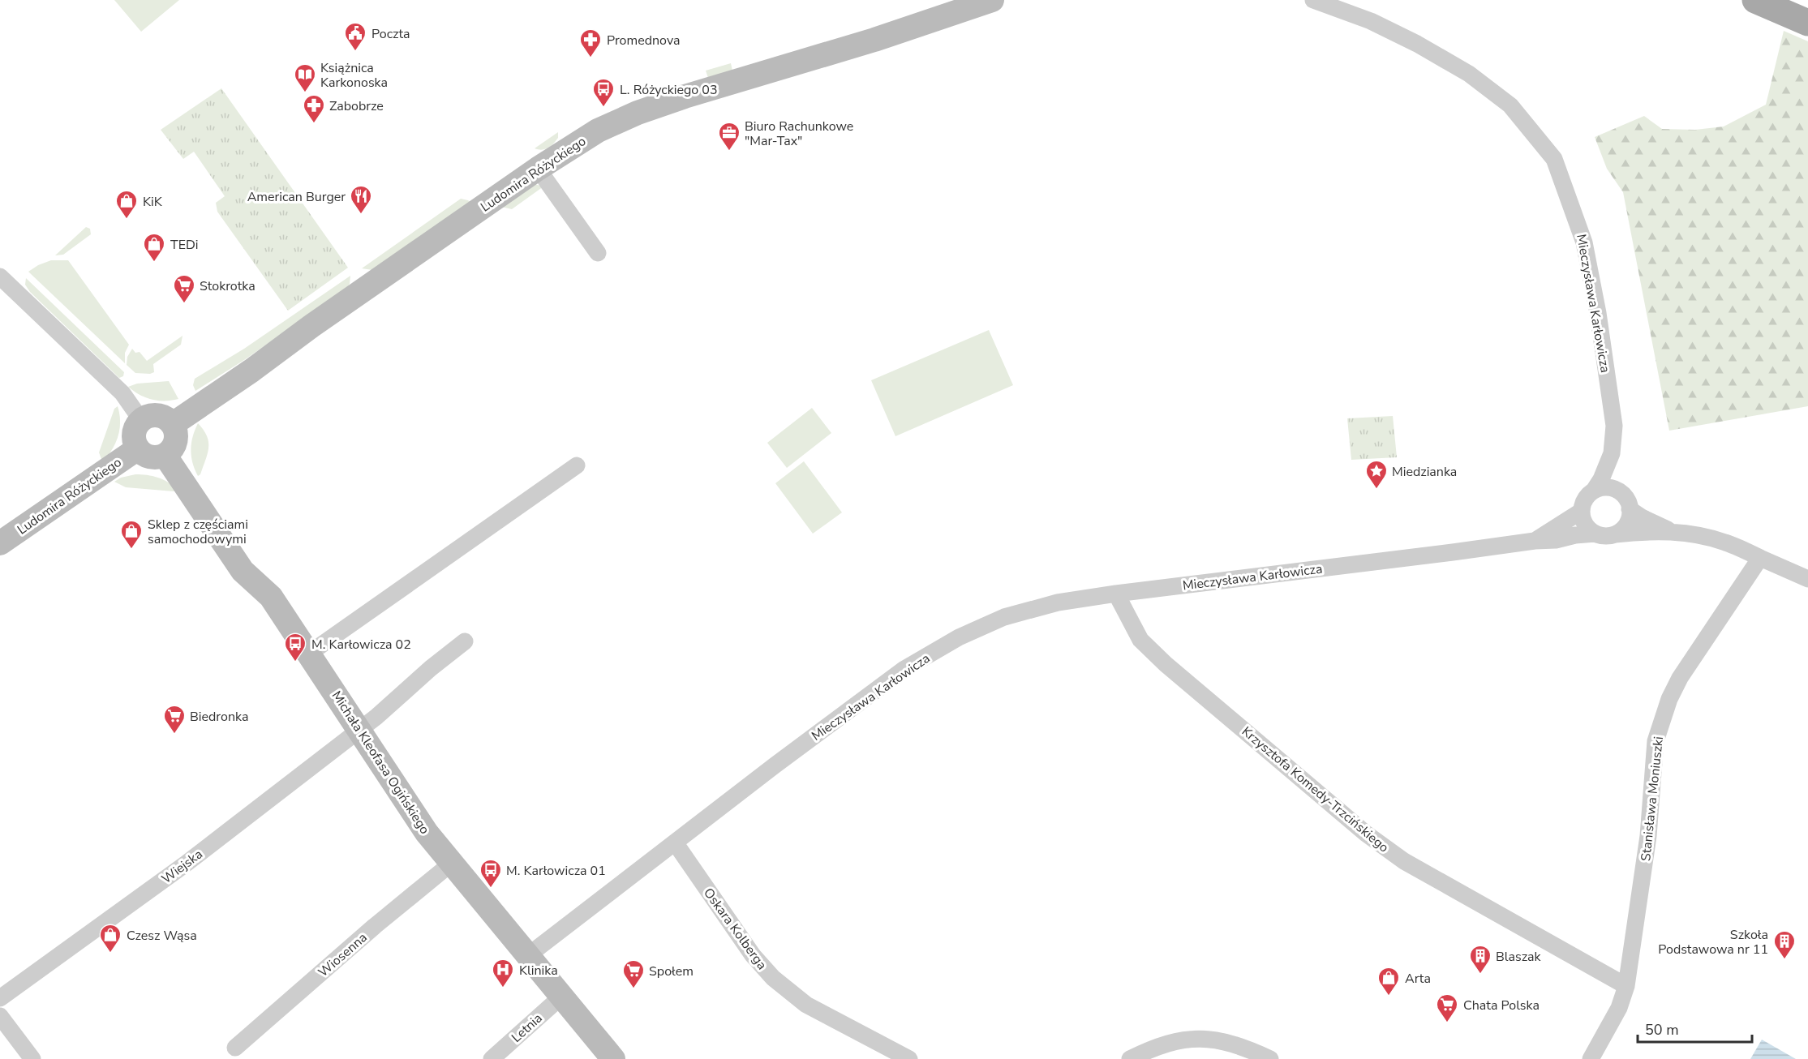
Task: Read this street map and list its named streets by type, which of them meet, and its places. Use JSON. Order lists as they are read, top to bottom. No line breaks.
{"streets":{"street":["Ludomira Różyckiego","Mieczysława Karłowicza","Michała Kleofasa Ogińskiego","Krzysztofa Komedy-Trzcińskiego","Stanisława Moniuszki","Wiejska","Oskara Kolberga","Wiosenna","Letnia"]},"crossings":[["Ludomira Różyckiego","Michała Kleofasa Ogińskiego"],["Mieczysława Karłowicza","Michała Kleofasa Ogińskiego"],["Mieczysława Karłowicza","Krzysztofa Komedy-Trzcińskiego"],["Mieczysława Karłowicza","Oskara Kolberga"],["Michała Kleofasa Ogińskiego","Wiejska"],["Michała Kleofasa Ogińskiego","Wiosenna"],["Michała Kleofasa Ogińskiego","Letnia"],["Krzysztofa Komedy-Trzcińskiego","Stanisława Moniuszki"]],"places":{"public building":["Poczta"],"pharmacy":["Promednova","Zabobrze"],"library":["Książnica Karkonoska"],"bus stop":["L. Różyckiego 03","M. Karłowicza 02","M. Karłowicza 01"],"office":["Biuro Rachunkowe \"Mar-Tax\""],"restaurant":["American Burger"],"shop":["KiK","TEDi","Sklep z częściami samochodowymi","Czesz Wąsa","Arta"],"supermarket":["Stokrotka","Biedronka","Społem","Chata Polska"],"place":["Miedzianka"],"building":["Szkoła Podstawowa nr 11","Blaszak"],"hospital":["Klinika"]},"scale_bar":"50 m"}
